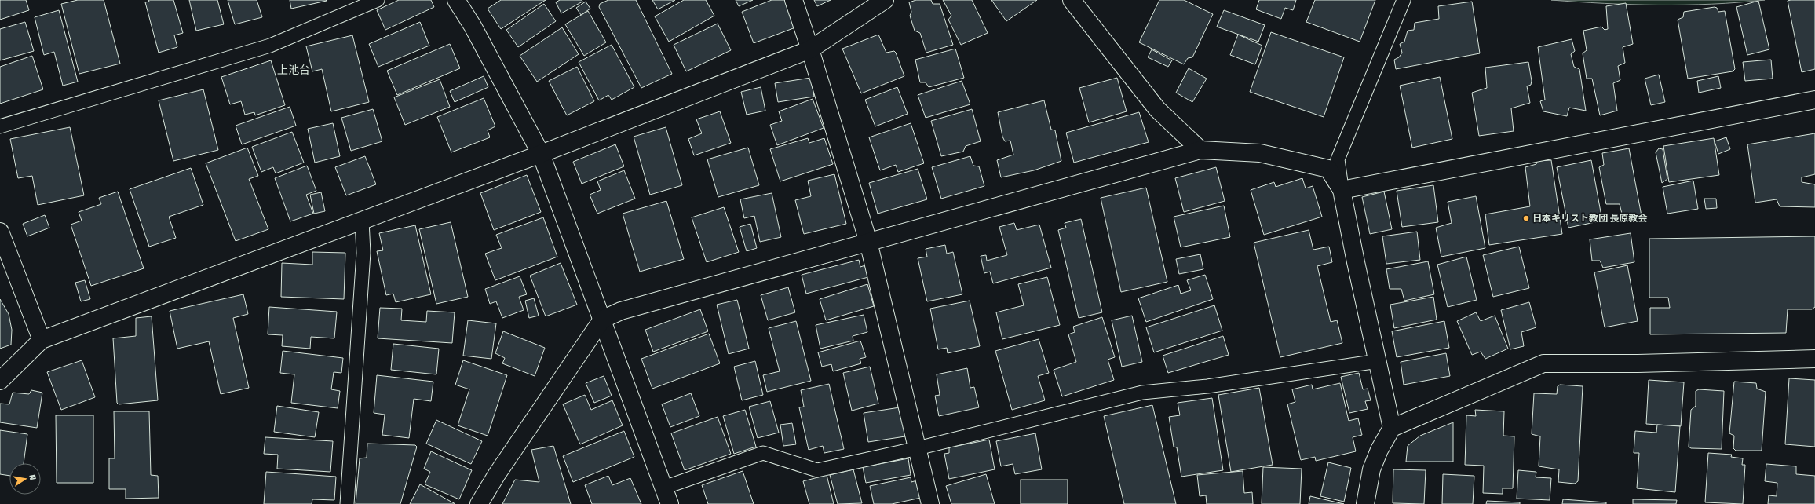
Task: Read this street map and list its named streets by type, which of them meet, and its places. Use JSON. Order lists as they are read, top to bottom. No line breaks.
{"districts":["上池台"],"places":["日本キリスト教団 長原教会"],"north":"right"}
